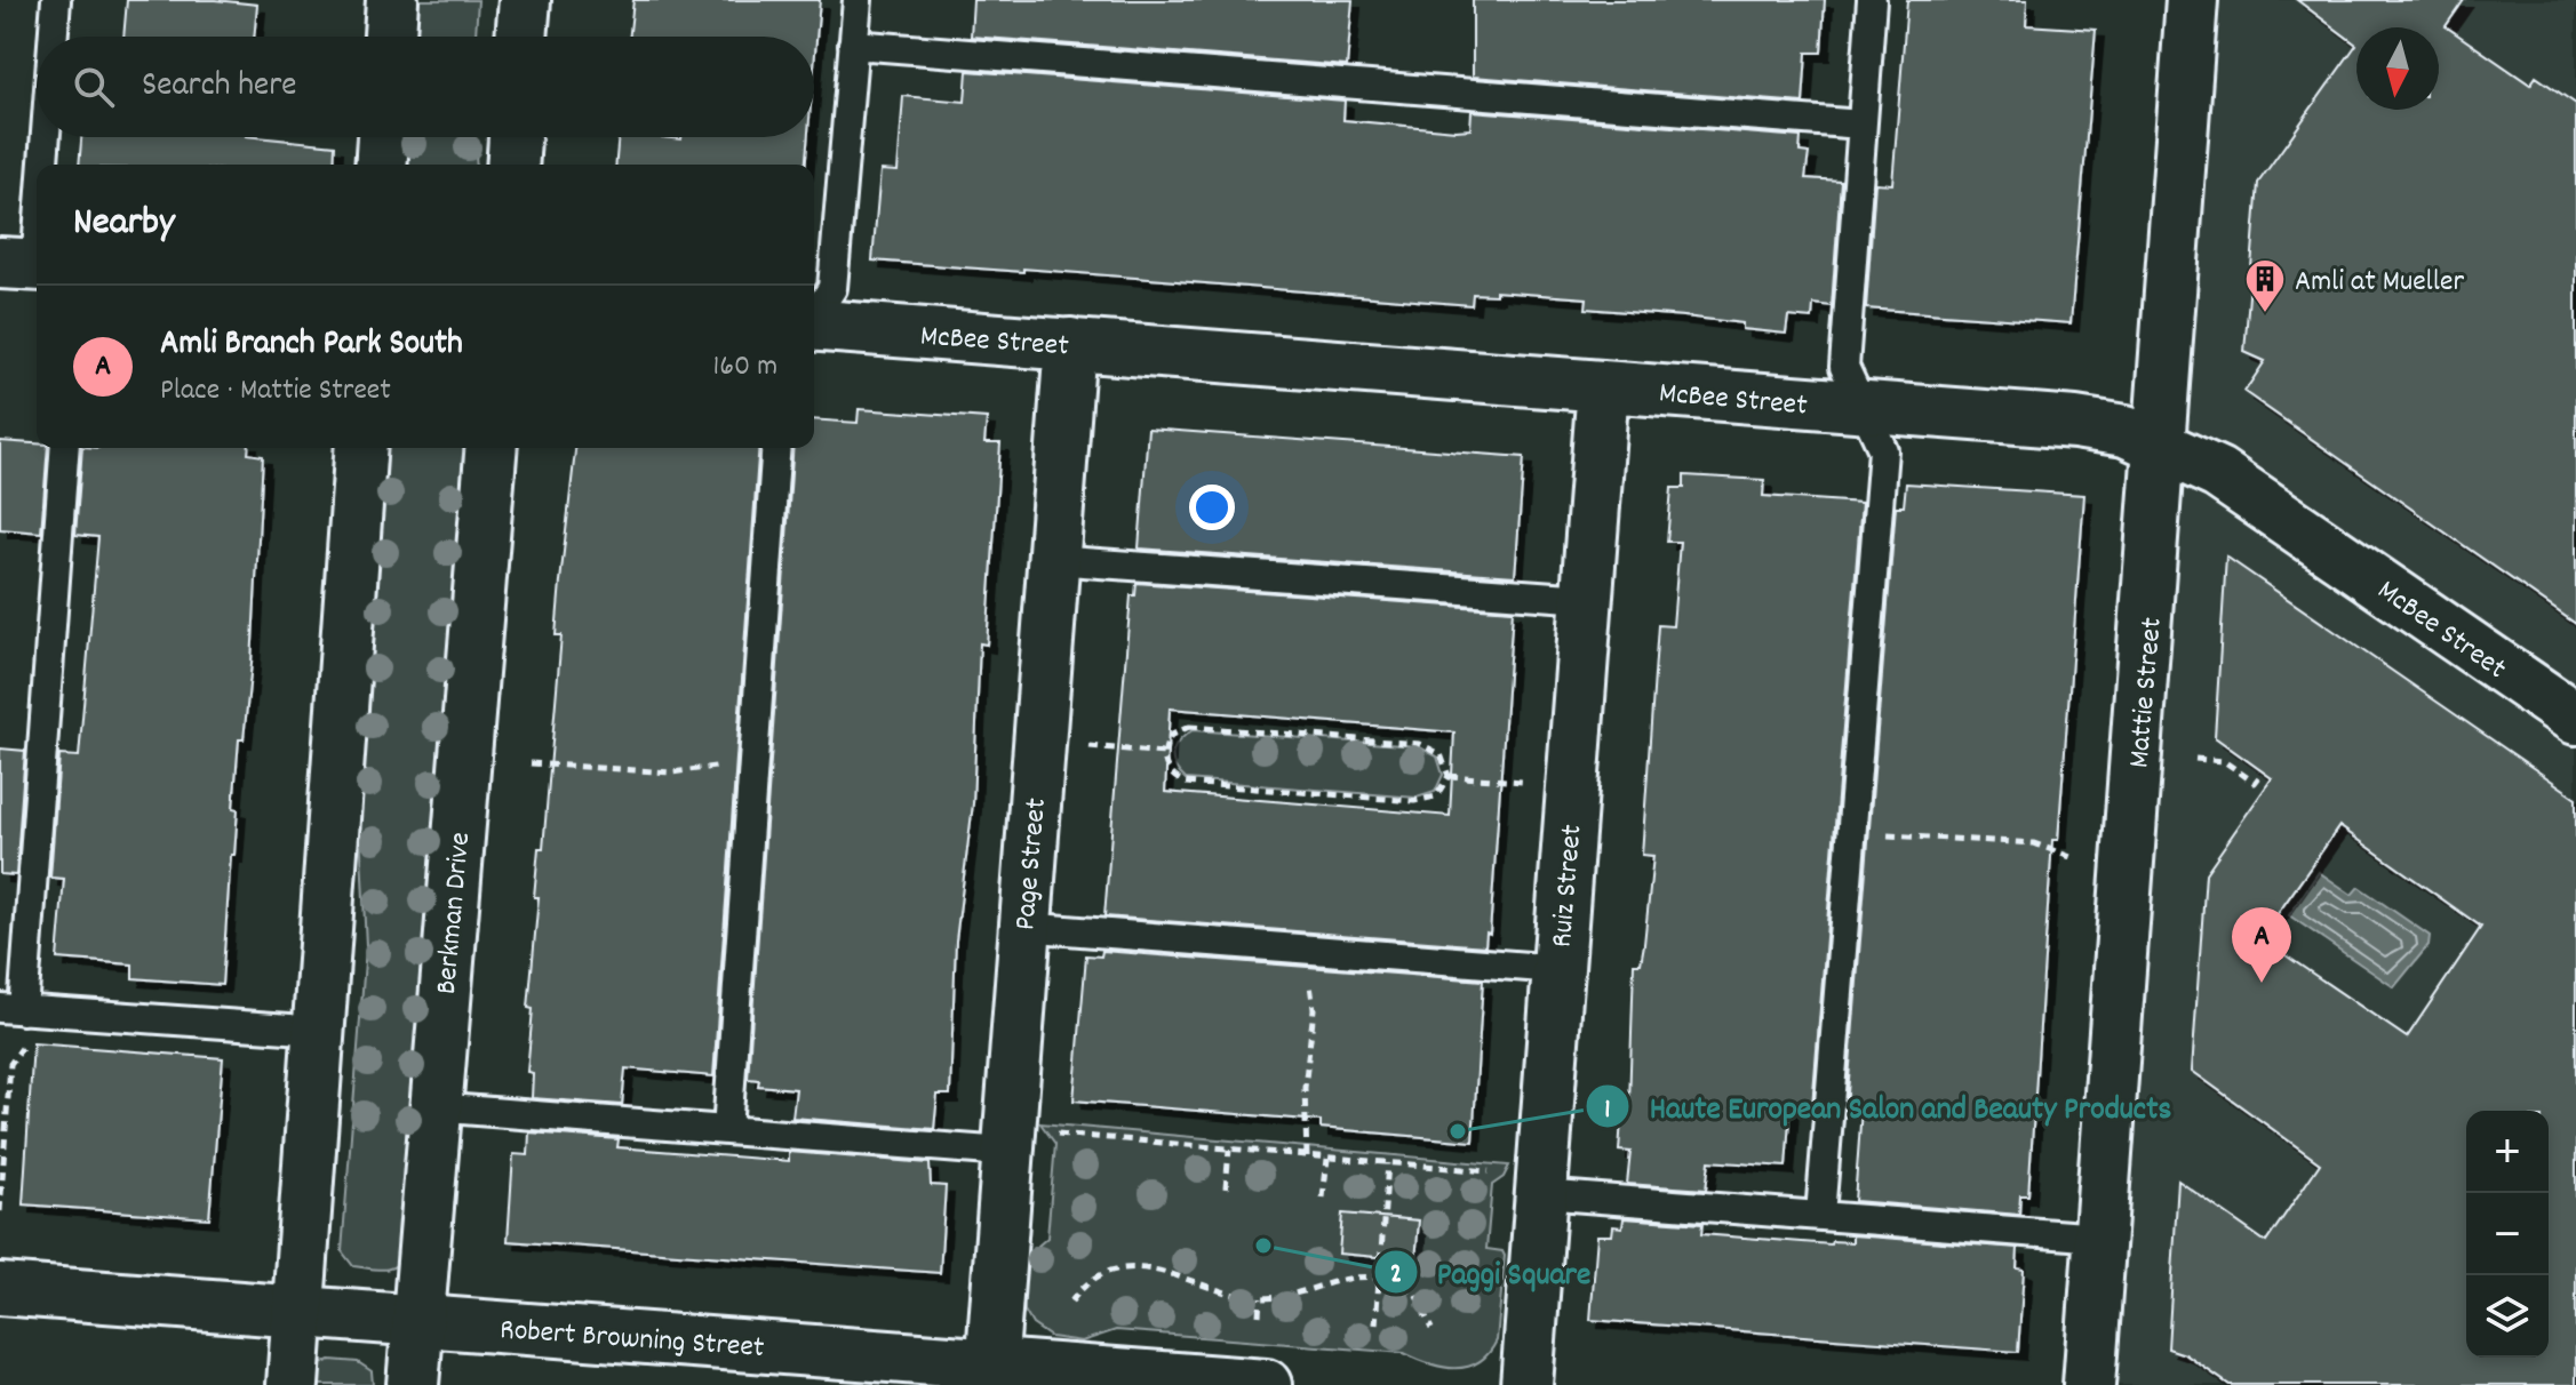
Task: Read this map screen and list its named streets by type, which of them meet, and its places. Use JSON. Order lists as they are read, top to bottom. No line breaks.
{"streets":{"street":["McBee Street","Mattie Street","Page Street","Ruiz Street","Berkman Drive","Robert Browning Street"]},"crossings":[["McBee Street","Mattie Street"],["McBee Street","Page Street"],["McBee Street","Ruiz Street"],["Page Street","Robert Browning Street"],["Berkman Drive","Robert Browning Street"]],"places":{"building":["Amli at Mueller"],"other":["Haute European Salon and Beauty Products","Paggi Square"]},"north":"bottom","page":{"search":"Search here","heading":"Nearby","list":[{"mark":"A","name":"Amli Branch Park South","note":"Place · Mattie Street","value":"160 m"}],"pins":"A","map_buttons":["+","−"]}}
